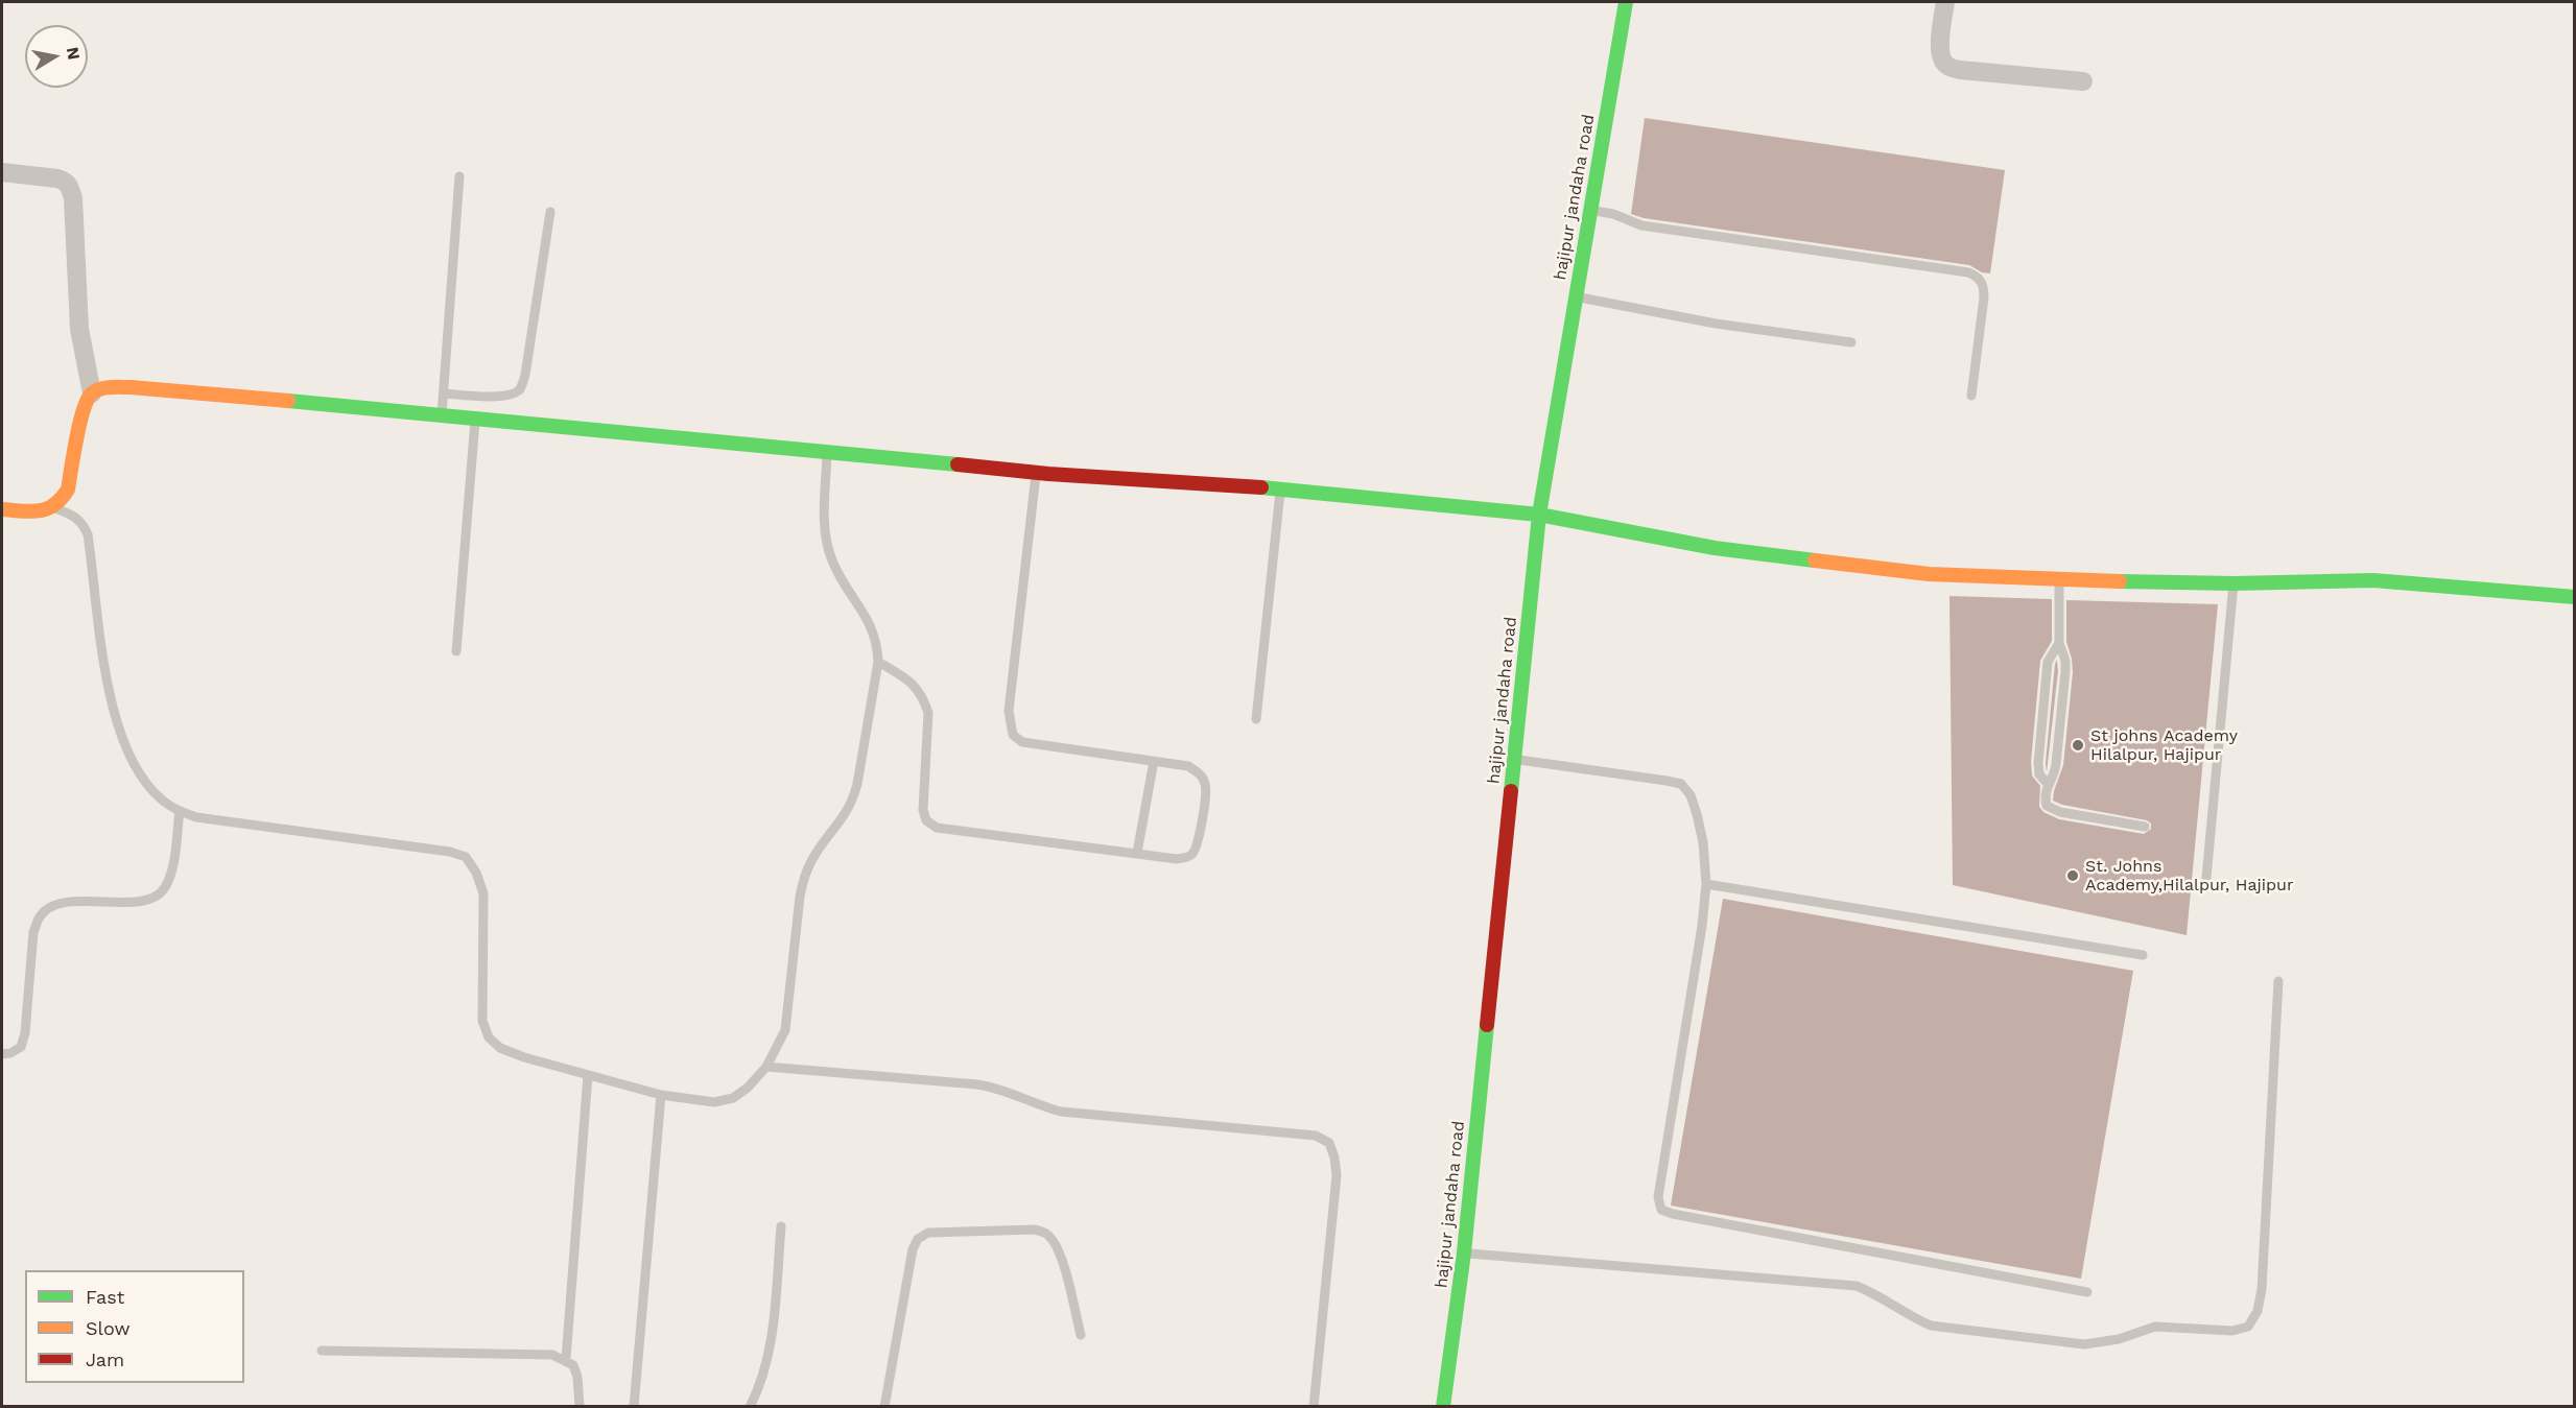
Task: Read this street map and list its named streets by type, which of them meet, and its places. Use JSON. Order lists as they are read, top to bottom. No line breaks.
{"streets":{"main road":["hajipur jandaha road"]},"places":["St johns Academy Hilalpur, Hajipur","St. Johns Academy,Hilalpur, Hajipur"],"legend":["Fast","Slow","Jam"],"north":"right"}
